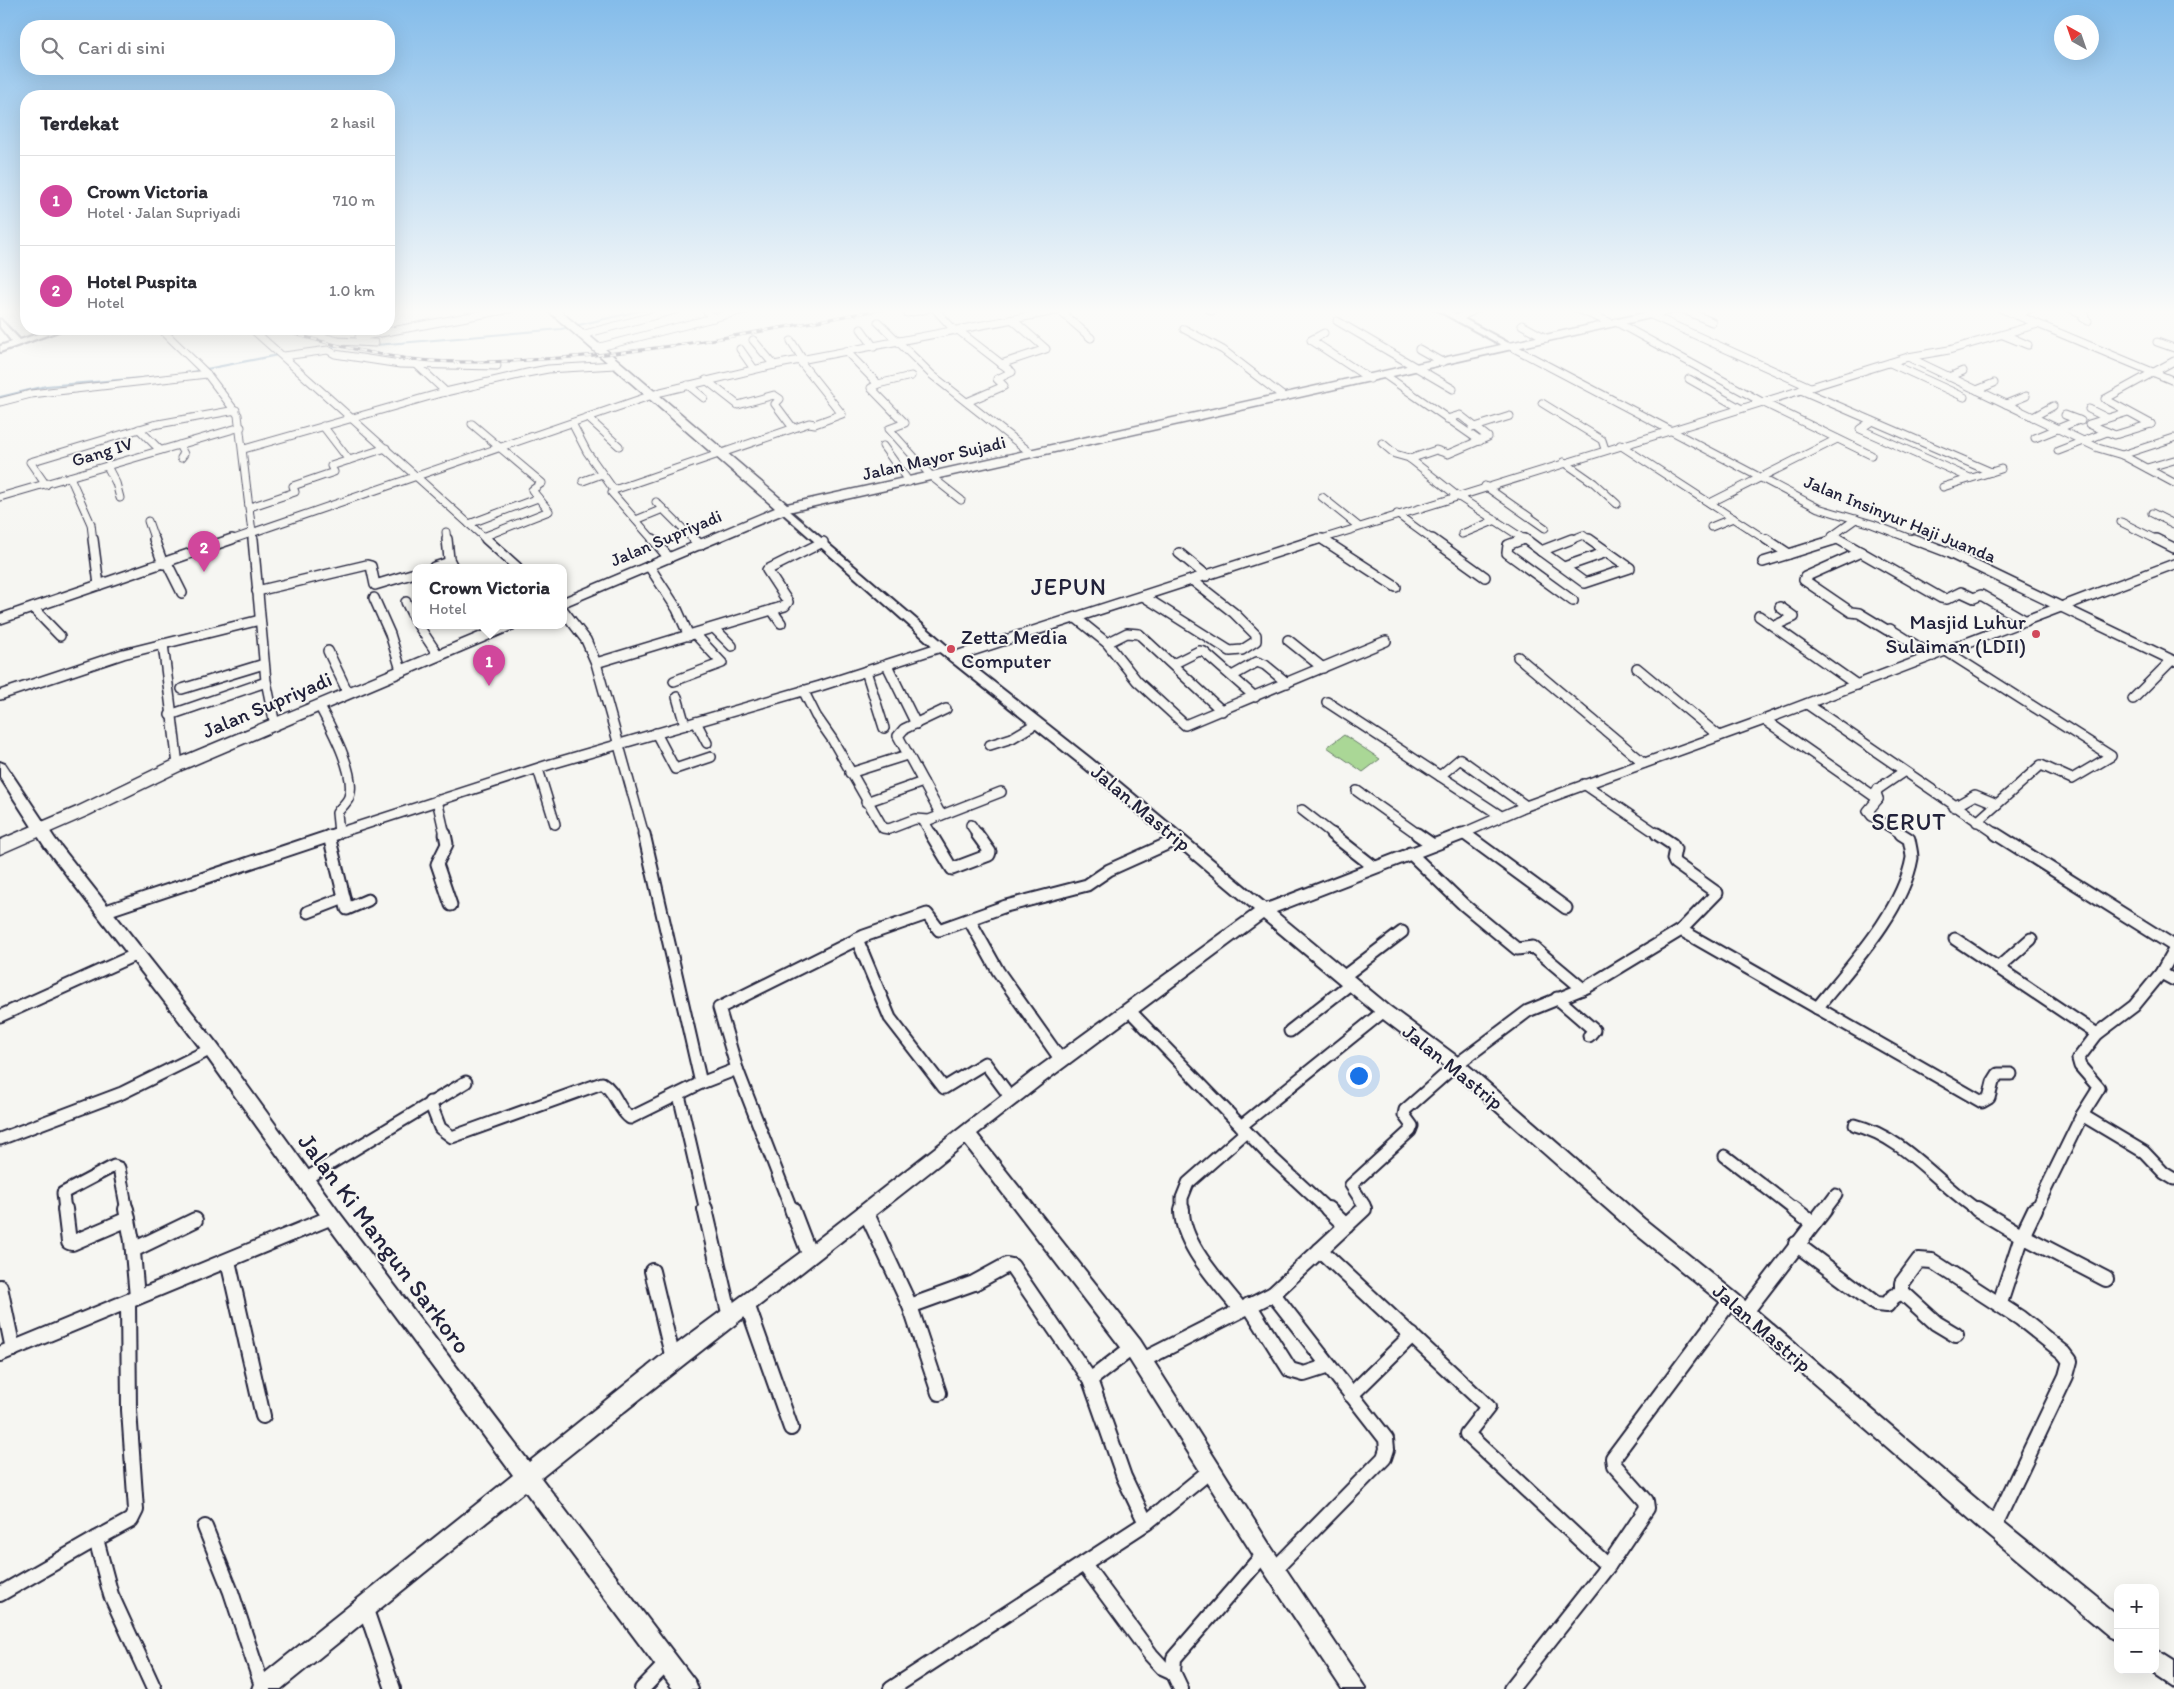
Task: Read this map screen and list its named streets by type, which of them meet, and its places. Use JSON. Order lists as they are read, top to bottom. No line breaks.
{"streets":{"highway":["Jalan Mayor Sujadi","Jalan Supriyadi"],"main road":["Jalan Mastrip","Jalan Ki Mangun Sarkoro"],"street":["Gang IV","Jalan Insinyur Haji Juanda"]},"crossings":[["Jalan Mayor Sujadi","Jalan Supriyadi"],["Jalan Mayor Sujadi","Jalan Mastrip"],["Jalan Supriyadi","Jalan Mastrip"],["Jalan Supriyadi","Jalan Ki Mangun Sarkoro"]],"districts":["JEPUN","SERUT"],"places":["Masjid Luhur Sulaiman (LDII)","Zetta Media Computer"],"north":"top left","page":{"search":"Cari di sini","heading":["Terdekat","2 hasil"],"list":[{"mark":"1","name":"Crown Victoria","note":"Hotel · Jalan Supriyadi","value":"710 m"},{"mark":"2","name":"Hotel Puspita","note":"Hotel","value":"1.0 km"}],"pins":["2","1"],"popup":["Crown Victoria","Hotel"],"map_buttons":["+","−"]}}
